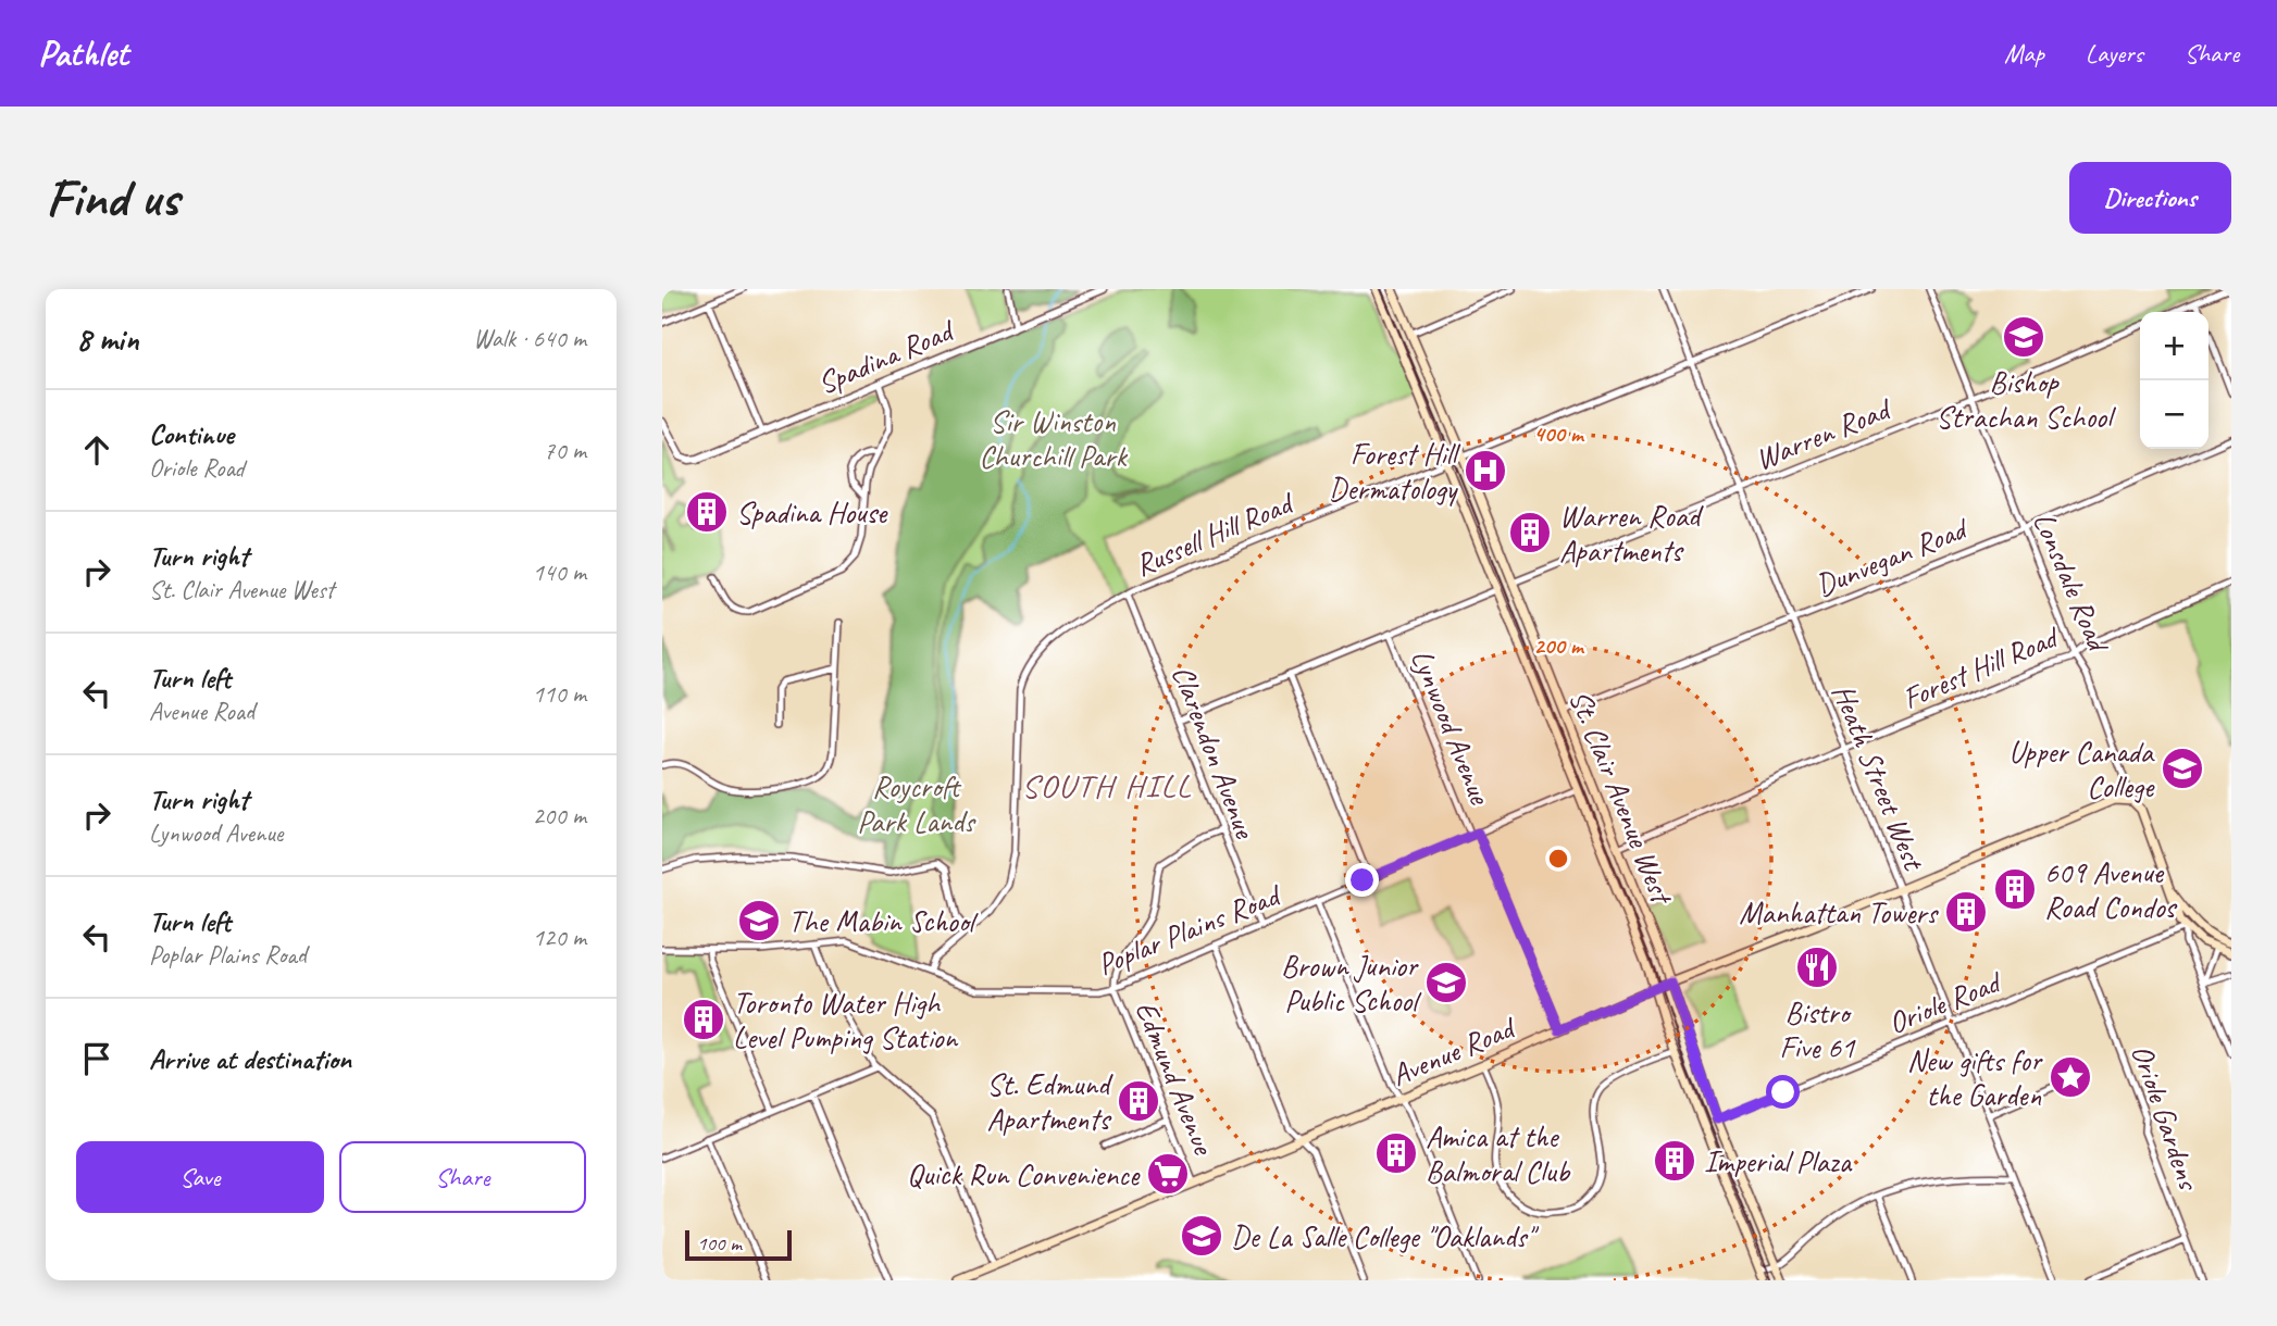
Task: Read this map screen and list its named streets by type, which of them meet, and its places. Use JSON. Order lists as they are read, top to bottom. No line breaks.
{"streets":{"main road":["Lonsdale Road","St. Clair Avenue West","Avenue Road"],"street":["Spadina Road","Warren Road","Russell Hill Road","Dunvegan Road","Forest Hill Road","Lynwood Avenue","Clarendon Avenue","Heath Street West","Poplar Plains Road","Oriole Road","Edmund Avenue","Oriole Gardens"]},"crossings":[["Warren Road","Lonsdale Road"],["Warren Road","Heath Street West"],["Warren Road","St. Clair Avenue West"],["Russell Hill Road","Clarendon Avenue"],["Russell Hill Road","Heath Street West"],["Russell Hill Road","St. Clair Avenue West"],["Russell Hill Road","Poplar Plains Road"],["Dunvegan Road","Lonsdale Road"],["Dunvegan Road","Heath Street West"],["Dunvegan Road","St. Clair Avenue West"],["Lonsdale Road","Forest Hill Road"],["Lonsdale Road","Avenue Road"],["Forest Hill Road","Heath Street West"],["Forest Hill Road","St. Clair Avenue West"],["Lynwood Avenue","Poplar Plains Road"],["Lynwood Avenue","Avenue Road"],["Clarendon Avenue","Poplar Plains Road"],["Heath Street West","Oriole Road"],["Heath Street West","Avenue Road"],["St. Clair Avenue West","Poplar Plains Road"],["St. Clair Avenue West","Oriole Road"],["St. Clair Avenue West","Avenue Road"],["Poplar Plains Road","Edmund Avenue"],["Oriole Road","Oriole Gardens"],["Avenue Road","Edmund Avenue"]],"districts":["SOUTH HILL"],"parks":["Sir Winston Churchill Park","Roycroft Park Lands"],"places":{"school or university":["Bishop Strachan School","Upper Canada College","The Mabin School","Brown Junior Public School","De La Salle College \"Oaklands\""],"hospital":["Forest Hill Dermatology"],"building":["Spadina House","Warren Road Apartments","609 Avenue Road Condos","Manhattan Towers","Toronto Water High Level Pumping Station","St. Edmund Apartments","Amica at the Balmoral Club","Imperial Plaza"],"restaurant":["Bistro Five 61"],"place":["New gifts for the Garden"],"supermarket":["Quick Run Convenience"]},"scale_bar":"100 m","page":{"header":"Pathlet","nav":["Map","Layers","Share"],"buttons":["Directions",["Save","Share"]],"title":"Find us","heading":["8 min","Walk · 640 m"],"map_buttons":["+","−"],"list":[["Continue","Oriole Road","70 m"],["Turn right","St. Clair Avenue West","140 m"],["Turn left","Avenue Road","110 m"],["Turn right","Lynwood Avenue","200 m"],["Turn left","Poplar Plains Road","120 m"],"Arrive at destination"],"scale":"100 m"},"rings":["400 m","200 m"]}
